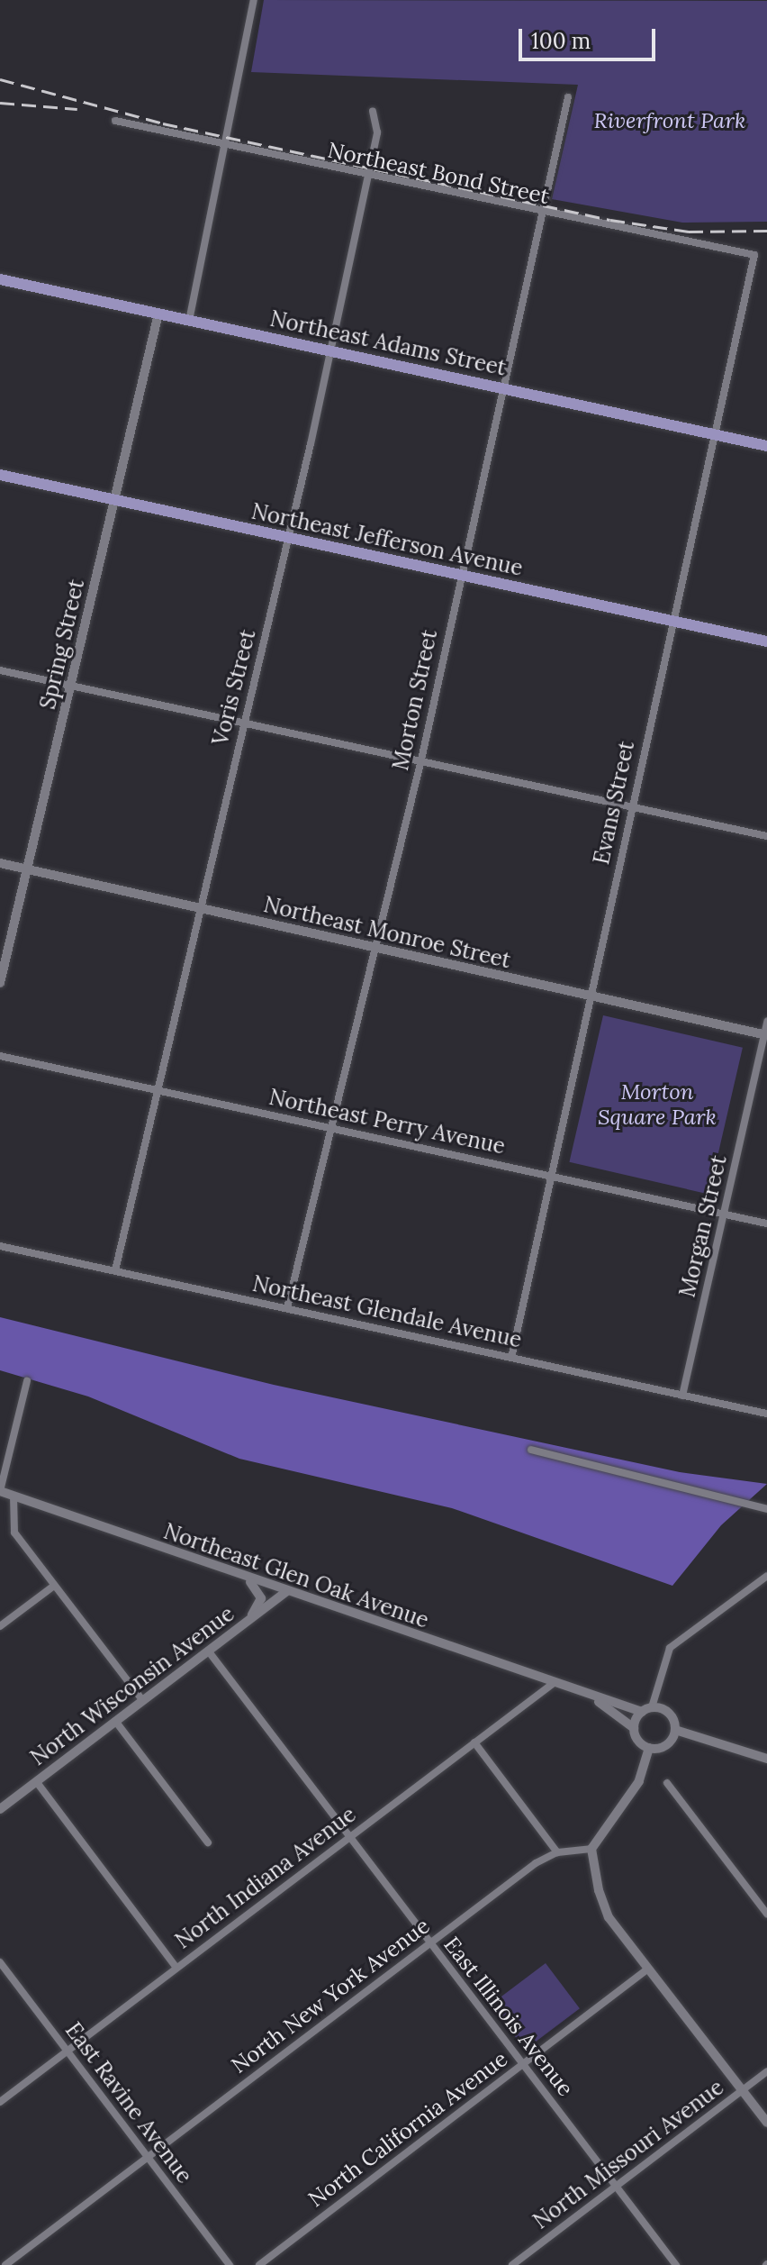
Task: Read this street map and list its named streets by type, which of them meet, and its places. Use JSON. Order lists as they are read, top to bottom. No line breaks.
{"streets":{"main road":["Northeast Adams Street","Northeast Jefferson Avenue"],"street":["Northeast Bond Street","Spring Street","Voris Street","Morton Street","Evans Street","Northeast Monroe Street","Northeast Perry Avenue","Morgan Street","Northeast Glendale Avenue","Northeast Glen Oak Avenue","North Wisconsin Avenue","North Indiana Avenue","North New York Avenue","East Illinois Avenue","East Ravine Avenue","North California Avenue","North Missouri Avenue"]},"crossings":[["Northeast Bond Street","Voris Street"],["Northeast Bond Street","Morton Street"],["Northeast Bond Street","Evans Street"],["Northeast Adams Street","Spring Street"],["Northeast Adams Street","Voris Street"],["Northeast Adams Street","Morton Street"],["Northeast Adams Street","Evans Street"],["Northeast Jefferson Avenue","Spring Street"],["Northeast Jefferson Avenue","Voris Street"],["Northeast Jefferson Avenue","Morton Street"],["Northeast Jefferson Avenue","Evans Street"],["Spring Street","Northeast Monroe Street"],["Voris Street","Northeast Monroe Street"],["Voris Street","Northeast Perry Avenue"],["Voris Street","Northeast Glendale Avenue"],["Morton Street","Northeast Monroe Street"],["Morton Street","Northeast Perry Avenue"],["Morton Street","Northeast Glendale Avenue"],["Evans Street","Northeast Monroe Street"],["Evans Street","Northeast Perry Avenue"],["Evans Street","Northeast Glendale Avenue"],["Northeast Monroe Street","Morgan Street"],["Northeast Perry Avenue","Morgan Street"],["Morgan Street","Northeast Glendale Avenue"],["Northeast Glen Oak Avenue","North Wisconsin Avenue"],["Northeast Glen Oak Avenue","North Indiana Avenue"],["Northeast Glen Oak Avenue","North New York Avenue"],["North Wisconsin Avenue","East Illinois Avenue"],["North Indiana Avenue","North New York Avenue"],["North Indiana Avenue","East Illinois Avenue"],["North Indiana Avenue","East Ravine Avenue"],["North New York Avenue","East Illinois Avenue"],["North New York Avenue","East Ravine Avenue"],["East Illinois Avenue","North California Avenue"],["East Illinois Avenue","North Missouri Avenue"]],"parks":["Riverfront Park","Morton Square Park"],"scale_bar":"100 m"}
